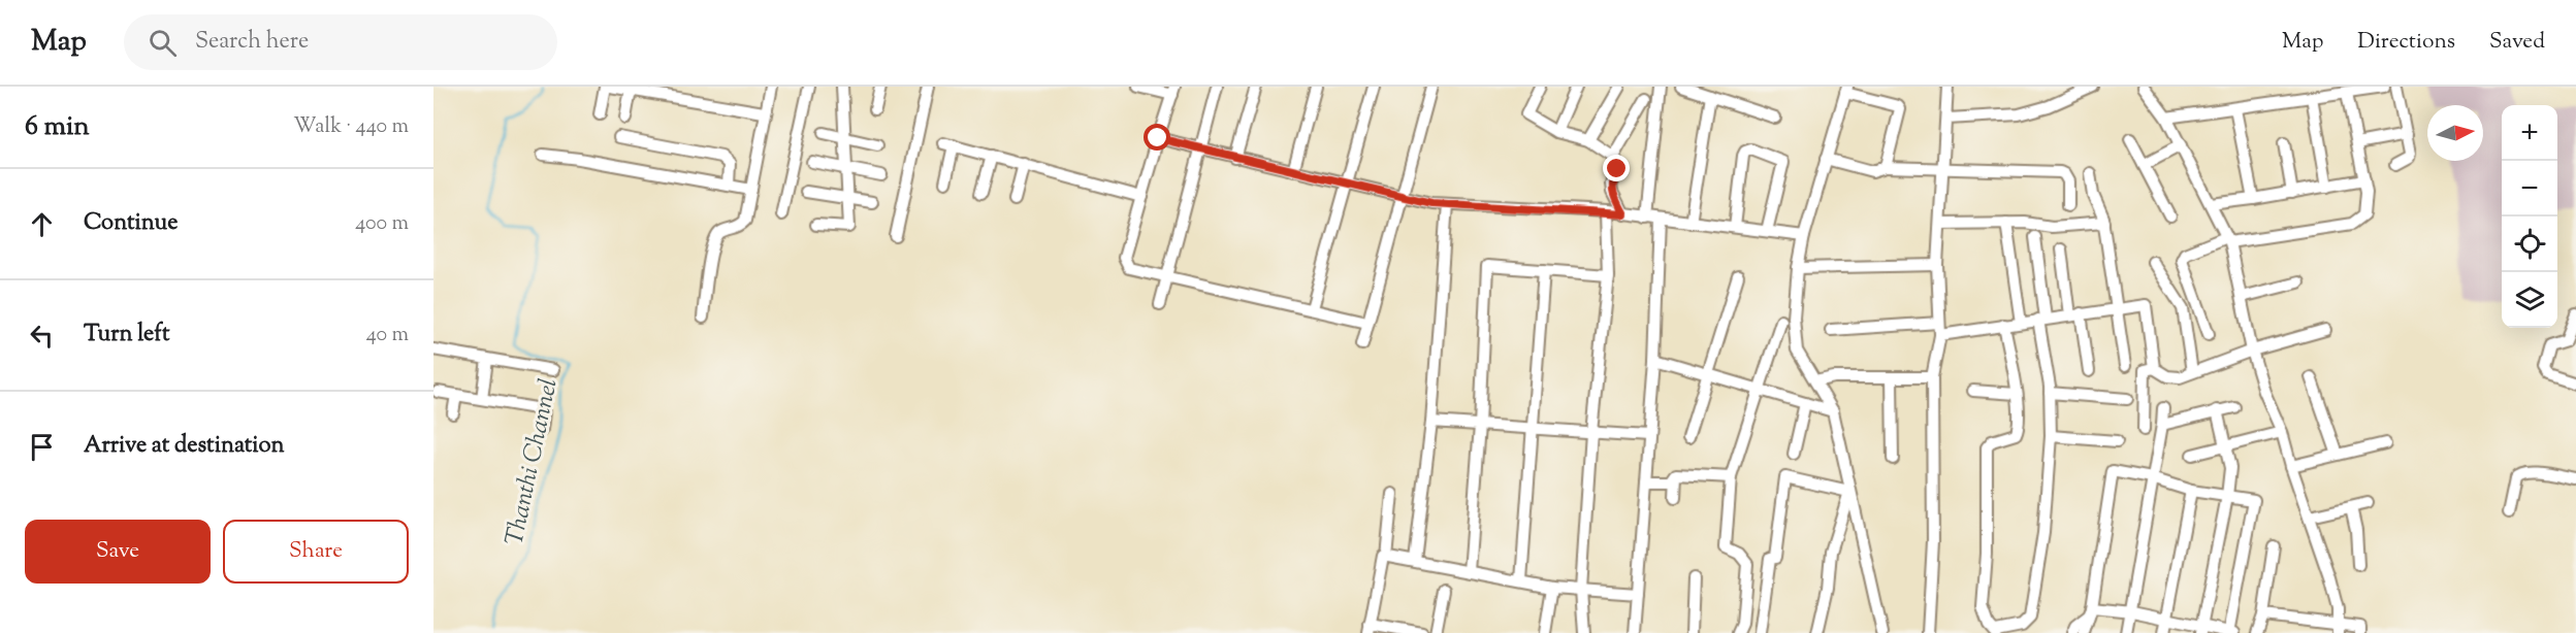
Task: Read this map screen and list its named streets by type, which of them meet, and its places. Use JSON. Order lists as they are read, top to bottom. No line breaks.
{"water":["Thanthi Channel"],"north":"right","page":{"header":"Map","search":"Search here","nav":["Map","Directions","Saved"],"heading":["6 min","Walk · 440 m"],"map_buttons":["+","−"],"list":[["Continue","400 m"],["Turn left","40 m"],"Arrive at destination"],"buttons":["Save","Share"]}}
